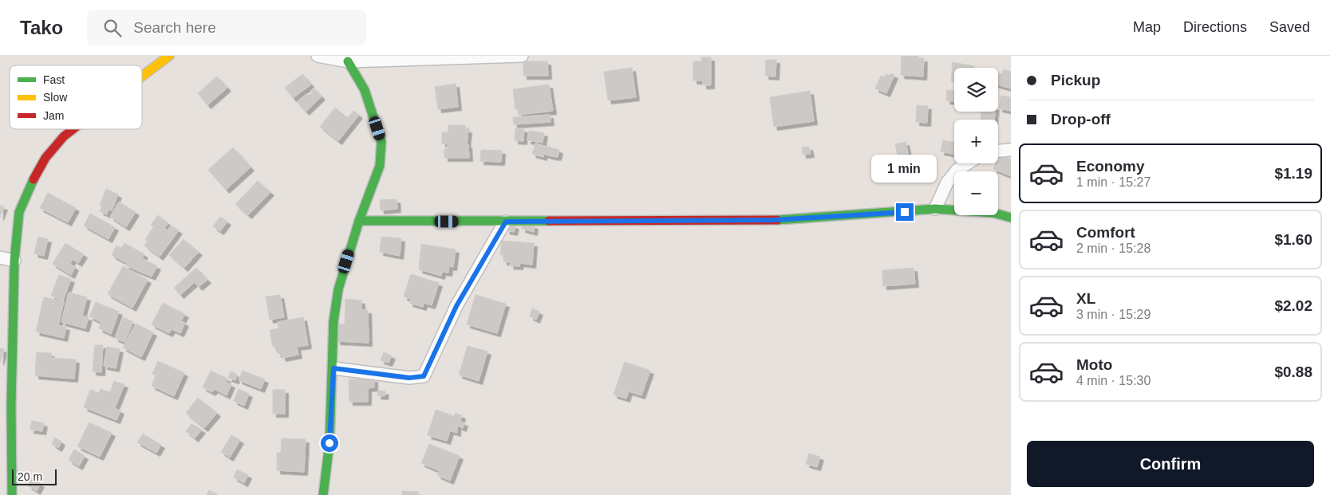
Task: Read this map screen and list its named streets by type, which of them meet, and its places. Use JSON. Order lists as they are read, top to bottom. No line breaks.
{"legend":["Fast","Slow","Jam"],"scale_bar":"20 m","page":{"header":"Tako","search":"Search here","nav":["Map","Directions","Saved"],"banner":["Pickup","Drop-off"],"map_buttons":["+","−"],"list":[{"name":"Economy","note":"1 min · 15:27","value":"$1.19"},{"name":"Comfort","note":"2 min · 15:28","value":"$1.60"},{"name":"XL","note":"3 min · 15:29","value":"$2.02"},{"name":"Moto","note":"4 min · 15:30","value":"$0.88"}],"bubble":"1 min","buttons":"Confirm","scale":"20 m"}}
